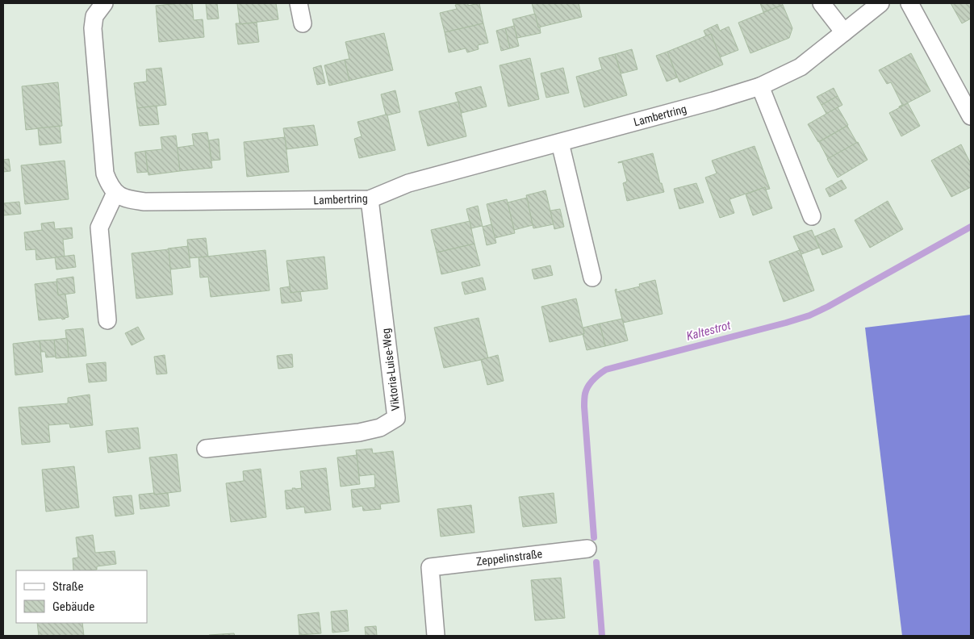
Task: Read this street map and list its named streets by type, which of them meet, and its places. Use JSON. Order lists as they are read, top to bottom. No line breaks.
{"streets":{"street":["Lambertring","Viktoria-Luise-Weg","Zeppelinstraße"]},"crossings":[["Lambertring","Viktoria-Luise-Weg"]],"water":["Kaltestrot"],"legend":["Straße","Gebäude"]}
